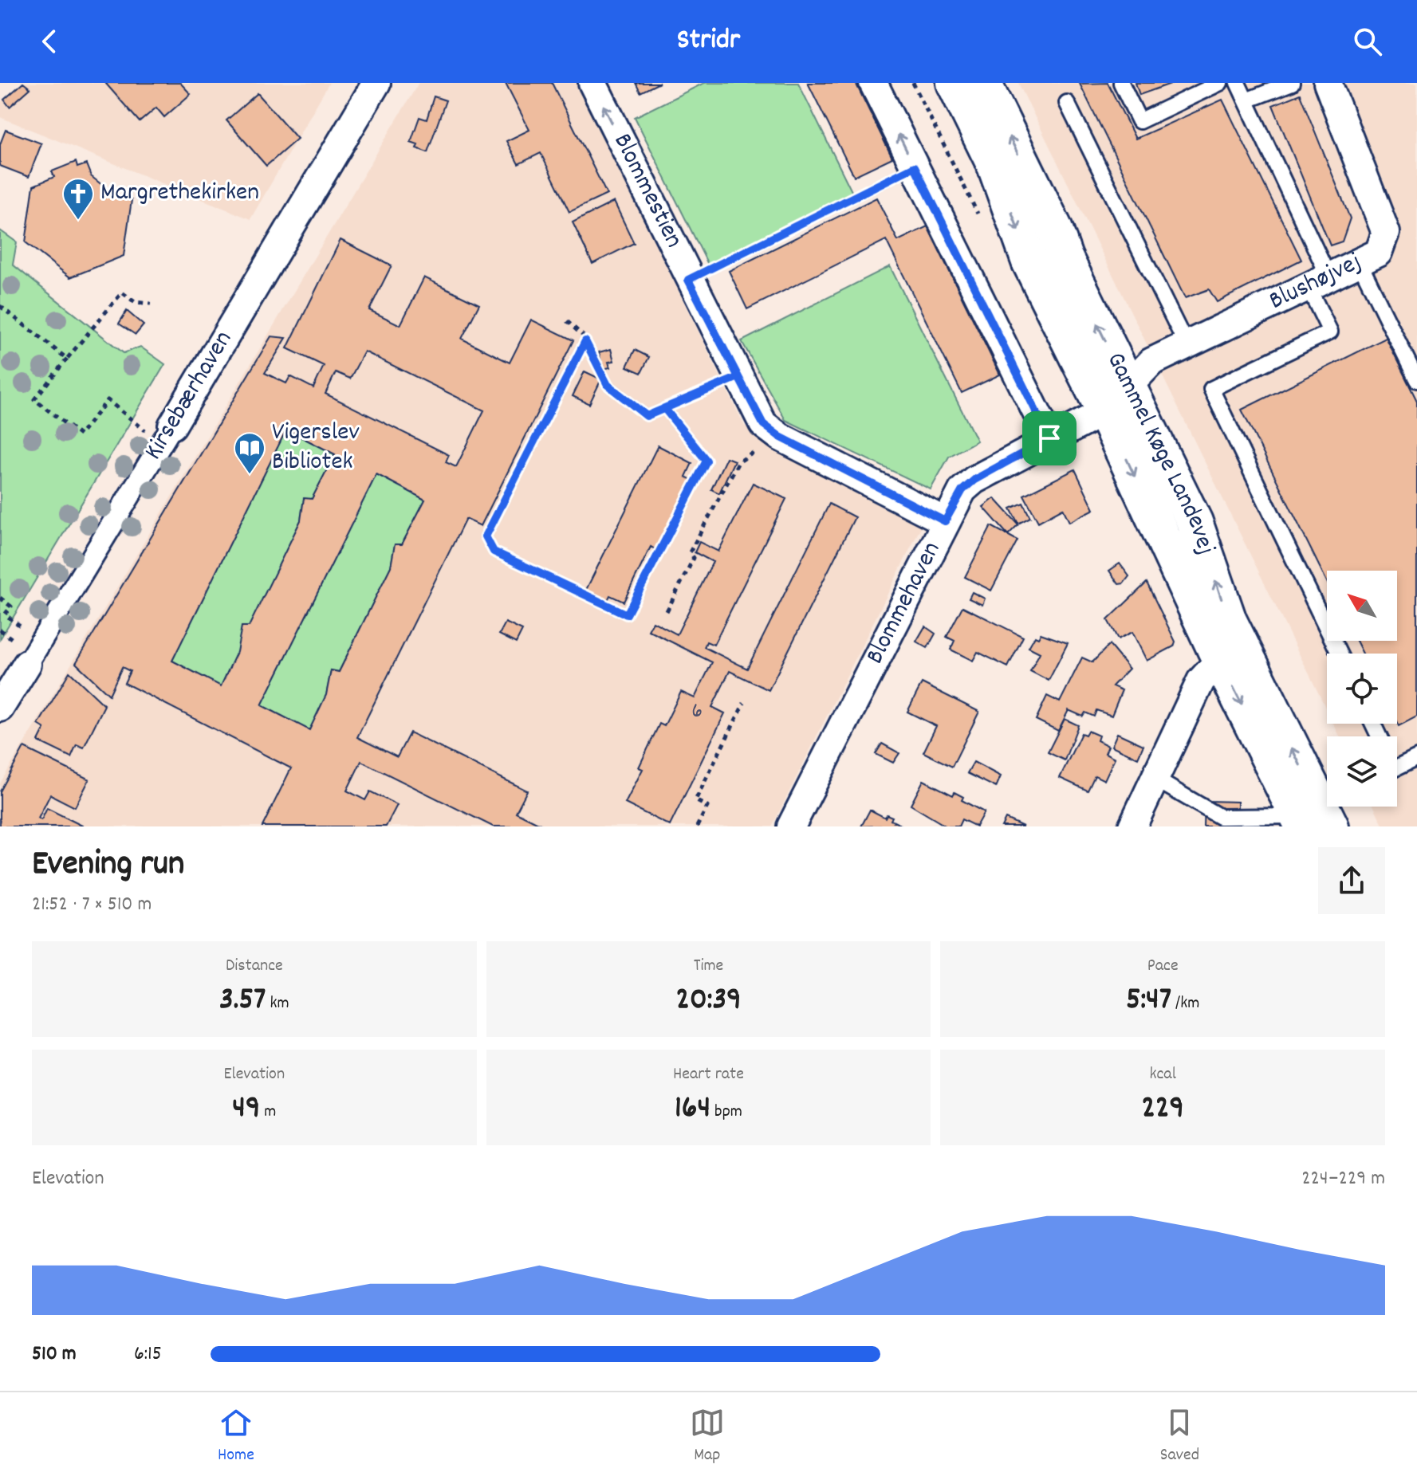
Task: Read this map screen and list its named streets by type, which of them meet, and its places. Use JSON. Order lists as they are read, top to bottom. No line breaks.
{"streets":{"main road":["Gammel Køge Landevej"],"street":["Blommestien","Blushøjvej","Kirsebærhaven","Blommehaven"]},"crossings":[["Blommestien","Blommehaven"],["Blushøjvej","Gammel Køge Landevej"],["Blushøjvej","Blommehaven"],["Gammel Køge Landevej","Blommehaven"]],"one_way":["Blommestien"],"places":{"church":["Margrethekirken"],"library":["Vigerslev Bibliotek"]},"house_numbers":["6"],"north":"top left","page":{"header":"Stridr","heading":["Evening run","21:52 · 7 × 510 m"],"stats":[["Distance","3.57 km"],["Time","20:39"],["Pace","5:47 /km"],["Elevation","49 m"],["Heart rate","164 bpm"],["kcal","229"]],"chart":["Elevation","224–229 m"],"list":[{"name":"510 m","note":"6:15"}],"tabs":["Home","Map","Saved"]}}
